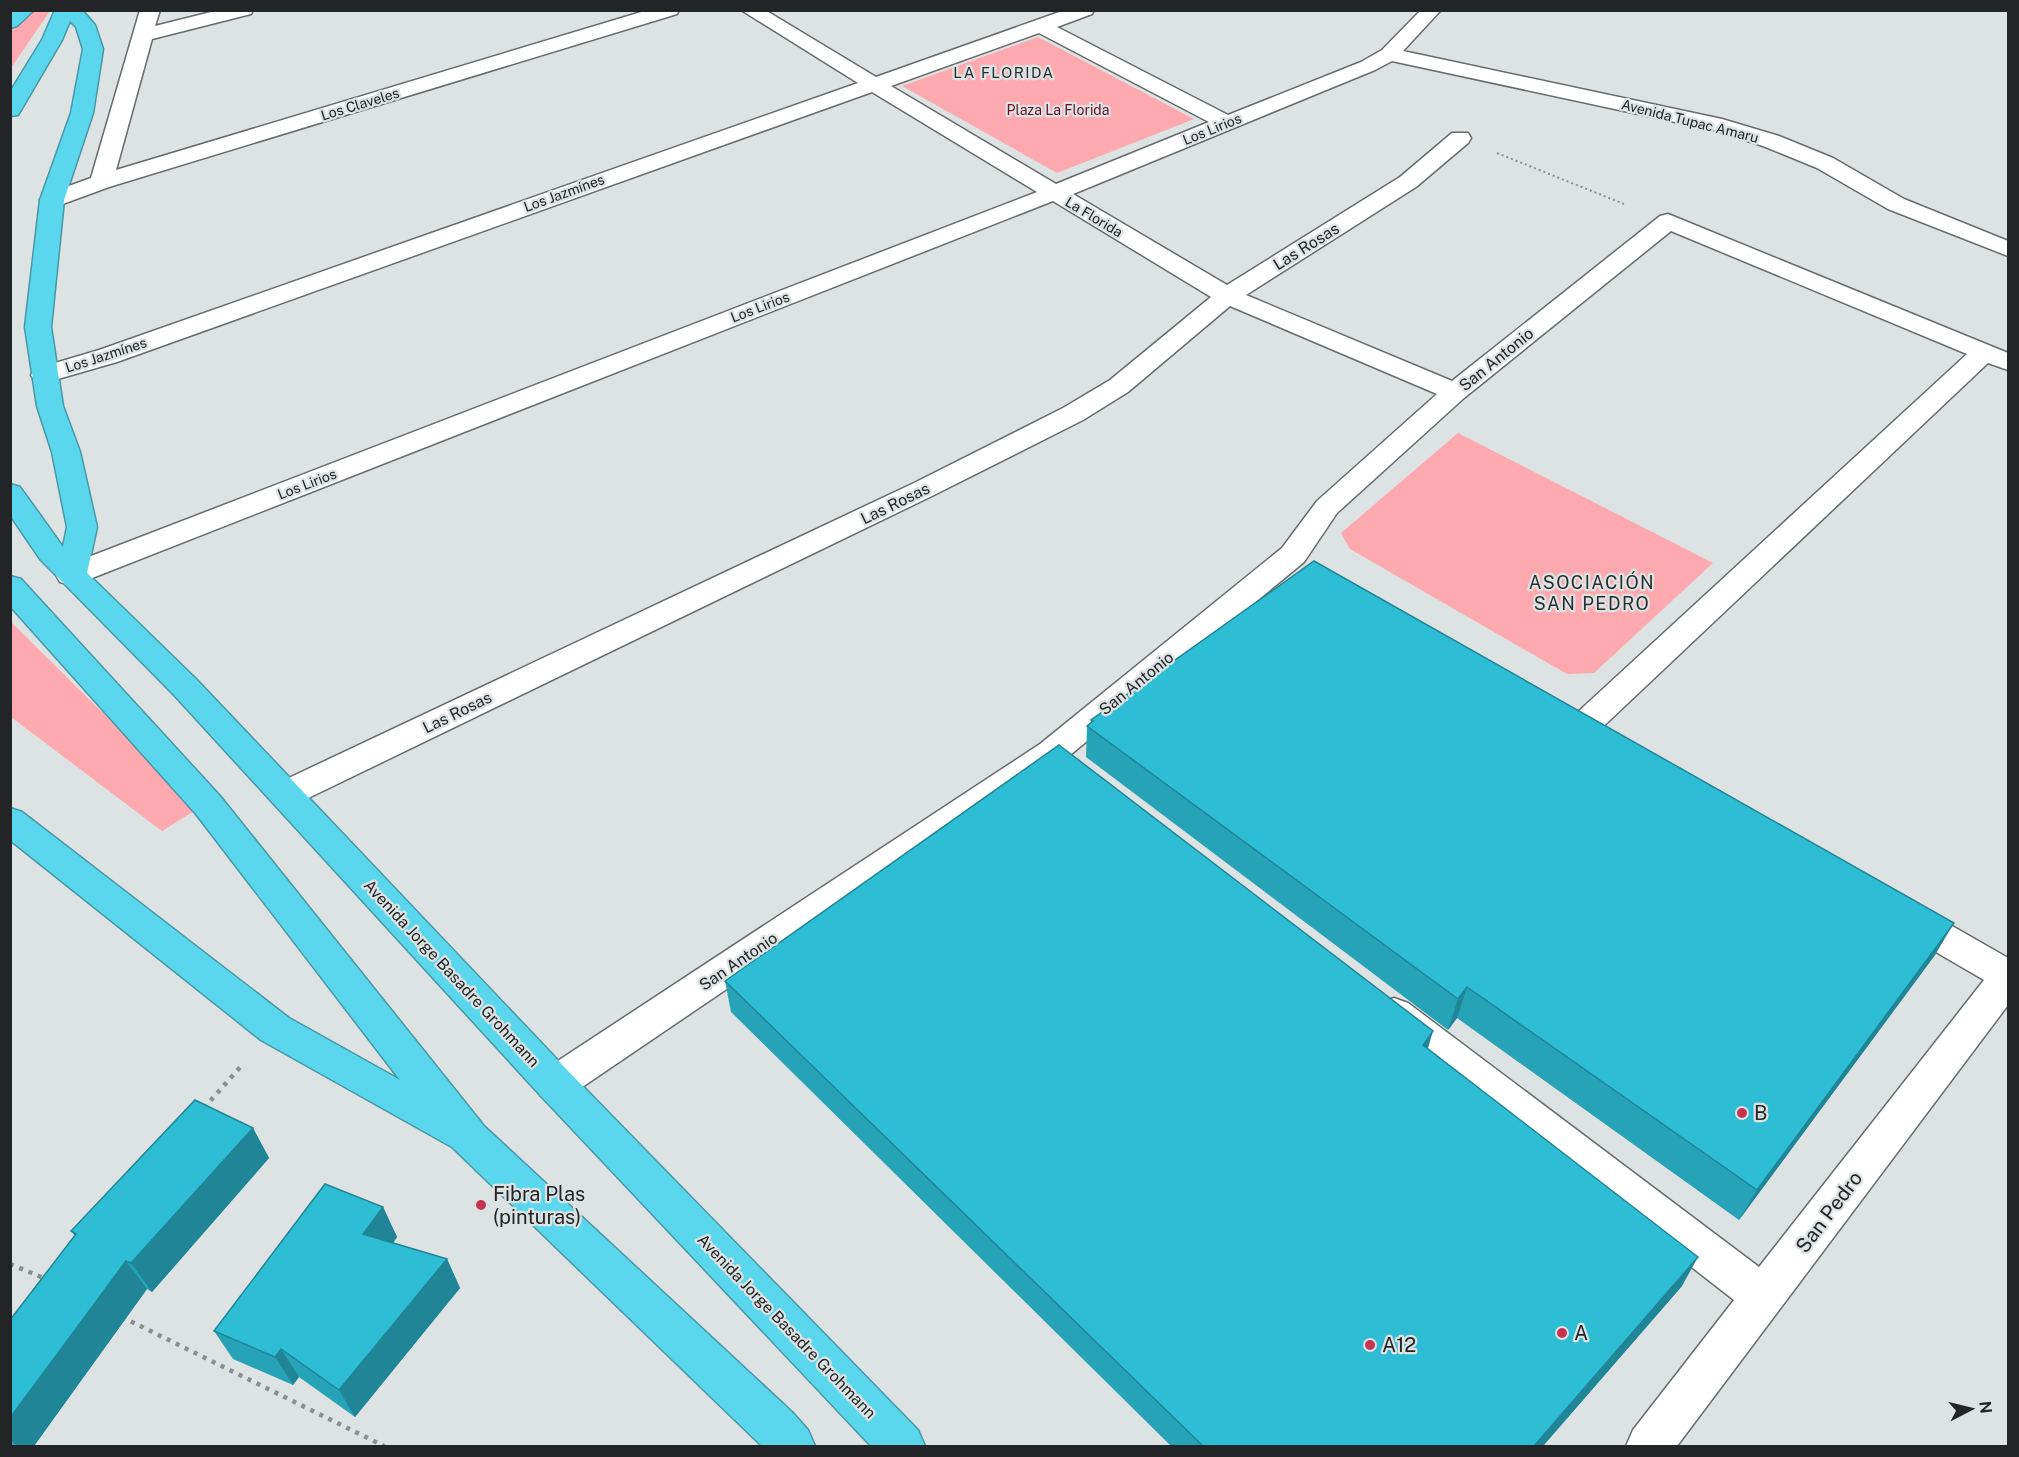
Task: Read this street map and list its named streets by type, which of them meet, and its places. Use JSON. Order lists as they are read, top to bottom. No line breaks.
{"streets":{"highway":["Avenida Jorge Basadre Grohmann"],"street":["Los Claveles","Avenida Tupac Amaru","Los Lirios","Los Jazmínes","La Florida","Las Rosas","San Antonio","San Pedro"]},"crossings":[["Avenida Tupac Amaru","Los Lirios"],["Los Lirios","La Florida"],["Los Lirios","Avenida Jorge Basadre Grohmann"],["Los Jazmínes","La Florida"],["La Florida","Las Rosas"],["La Florida","San Antonio"],["Las Rosas","Avenida Jorge Basadre Grohmann"],["San Antonio","Avenida Jorge Basadre Grohmann"]],"districts":["LA FLORIDA","ASOCIACIÓN SAN PEDRO"],"parks":["Plaza La Florida"],"places":["B","Fibra Plas (pinturas)","A","A12"],"north":"right"}
